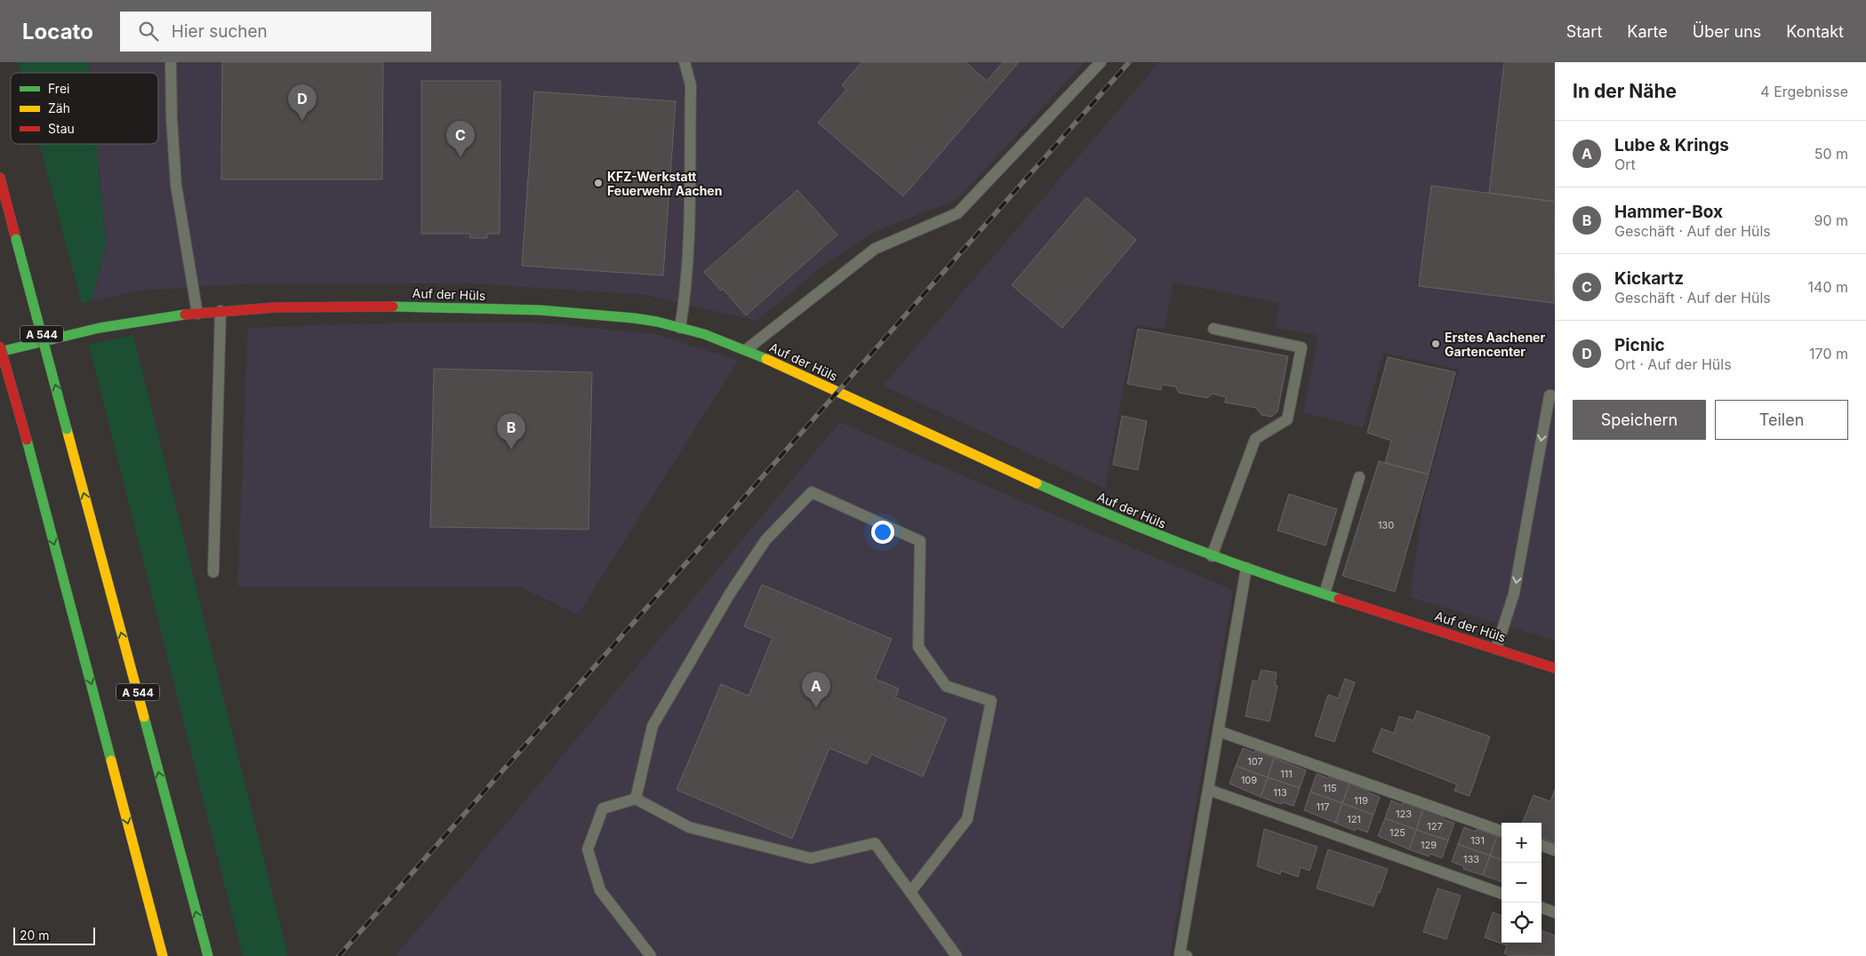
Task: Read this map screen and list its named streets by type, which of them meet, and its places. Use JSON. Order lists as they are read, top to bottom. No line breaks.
{"streets":{"main road":["Auf der Hüls","A 544"]},"places":["KFZ-Werkstatt Feuerwehr Aachen","Erstes Aachener Gartencenter"],"house_numbers":["130","107","111","109","115","113","119","117","123","121","127","125","131","129","133"],"legend":["Frei","Zäh","Stau"],"scale_bar":"20 m","page":{"header":"Locato","search":"Hier suchen","nav":["Start","Karte","Über uns","Kontakt"],"heading":["In der Nähe","4 Ergebnisse"],"pins":["D","C","B","A"],"list":[{"mark":"A","name":"Lube & Krings","note":"Ort","value":"50 m"},{"mark":"B","name":"Hammer-Box","note":"Geschäft · Auf der Hüls","value":"90 m"},{"mark":"C","name":"Kickartz","note":"Geschäft · Auf der Hüls","value":"140 m"},{"mark":"D","name":"Picnic","note":"Ort · Auf der Hüls","value":"170 m"}],"buttons":["Speichern","Teilen"],"map_buttons":["+","−"],"scale":"20 m"}}
